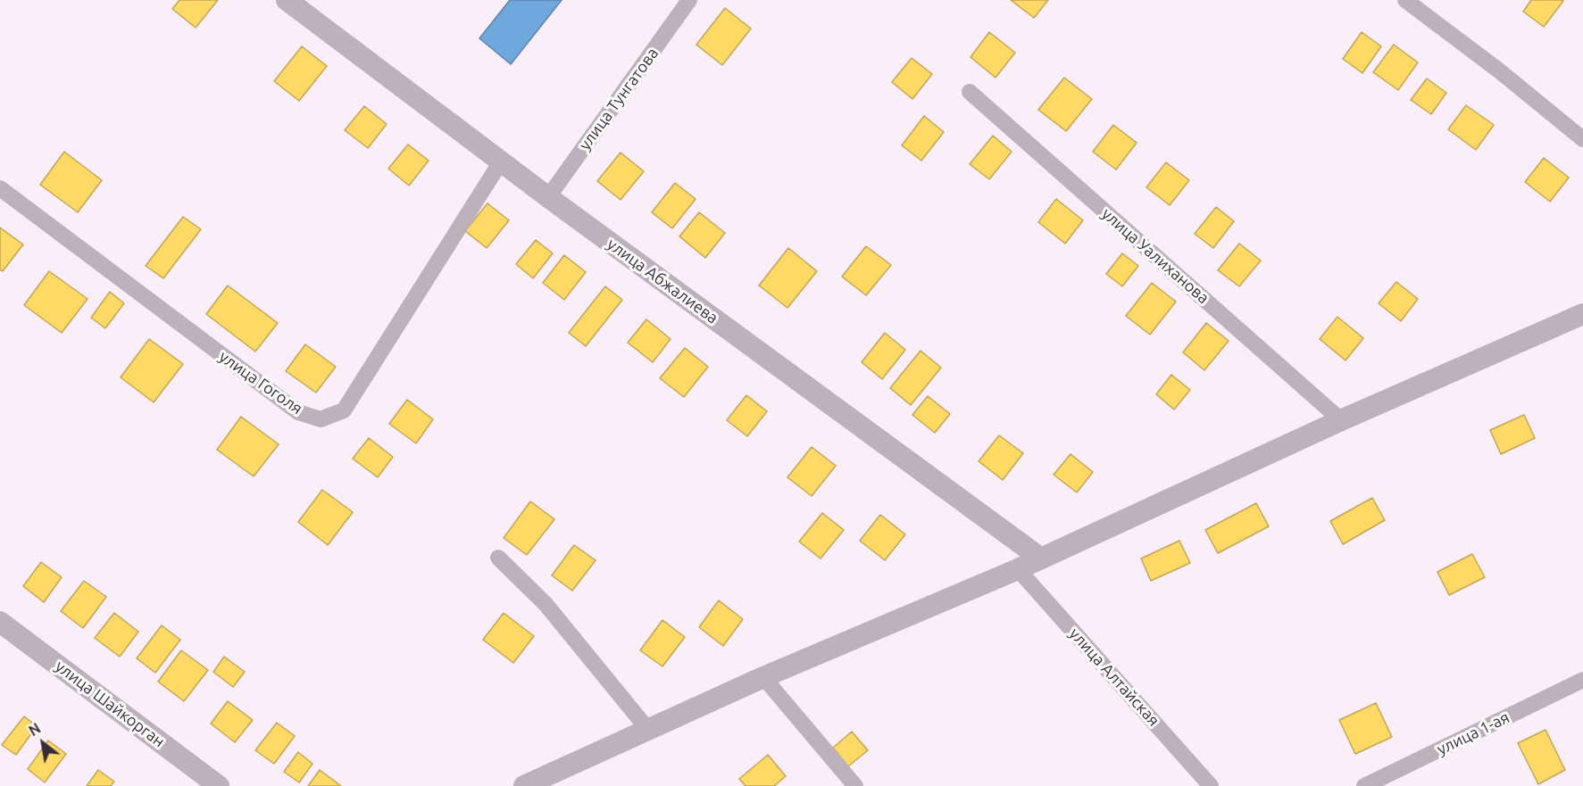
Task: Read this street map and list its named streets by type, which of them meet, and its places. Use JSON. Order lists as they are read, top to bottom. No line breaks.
{"streets":{"street":["улица Тунгатова","улица Уалиханова","улица Абжалиева","улица Гоголя","улица Алтайская","улица Шайкорган","улица 1-ая"]},"crossings":[["улица Тунгатова","улица Абжалиева"],["улица Абжалиева","улица Гоголя"]],"north":"top left"}
